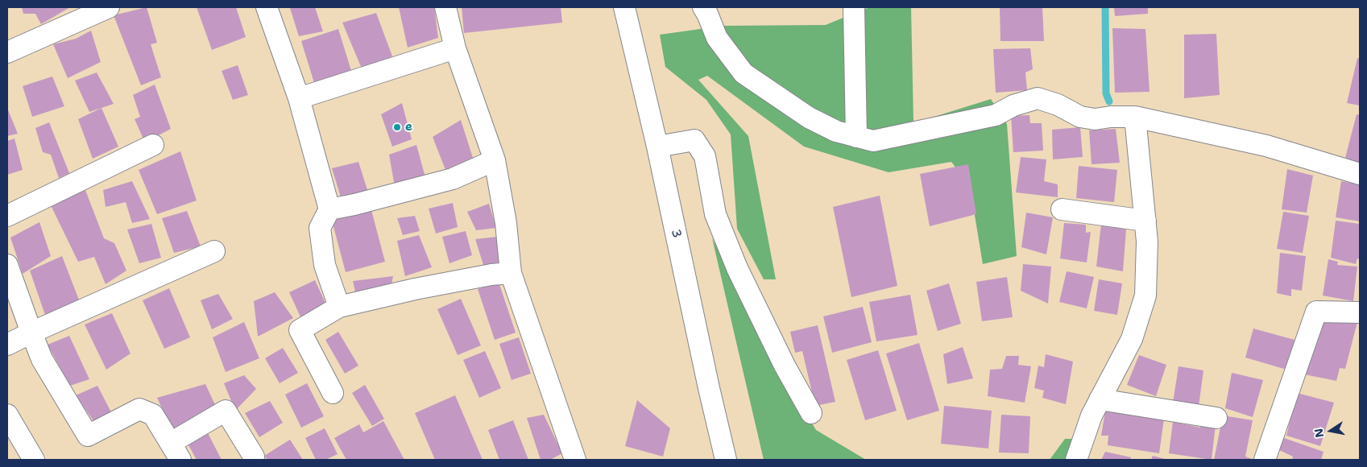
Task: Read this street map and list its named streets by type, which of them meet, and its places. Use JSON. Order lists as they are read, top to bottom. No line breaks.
{"streets":{"street":["3"]},"places":["e"],"north":"left"}
